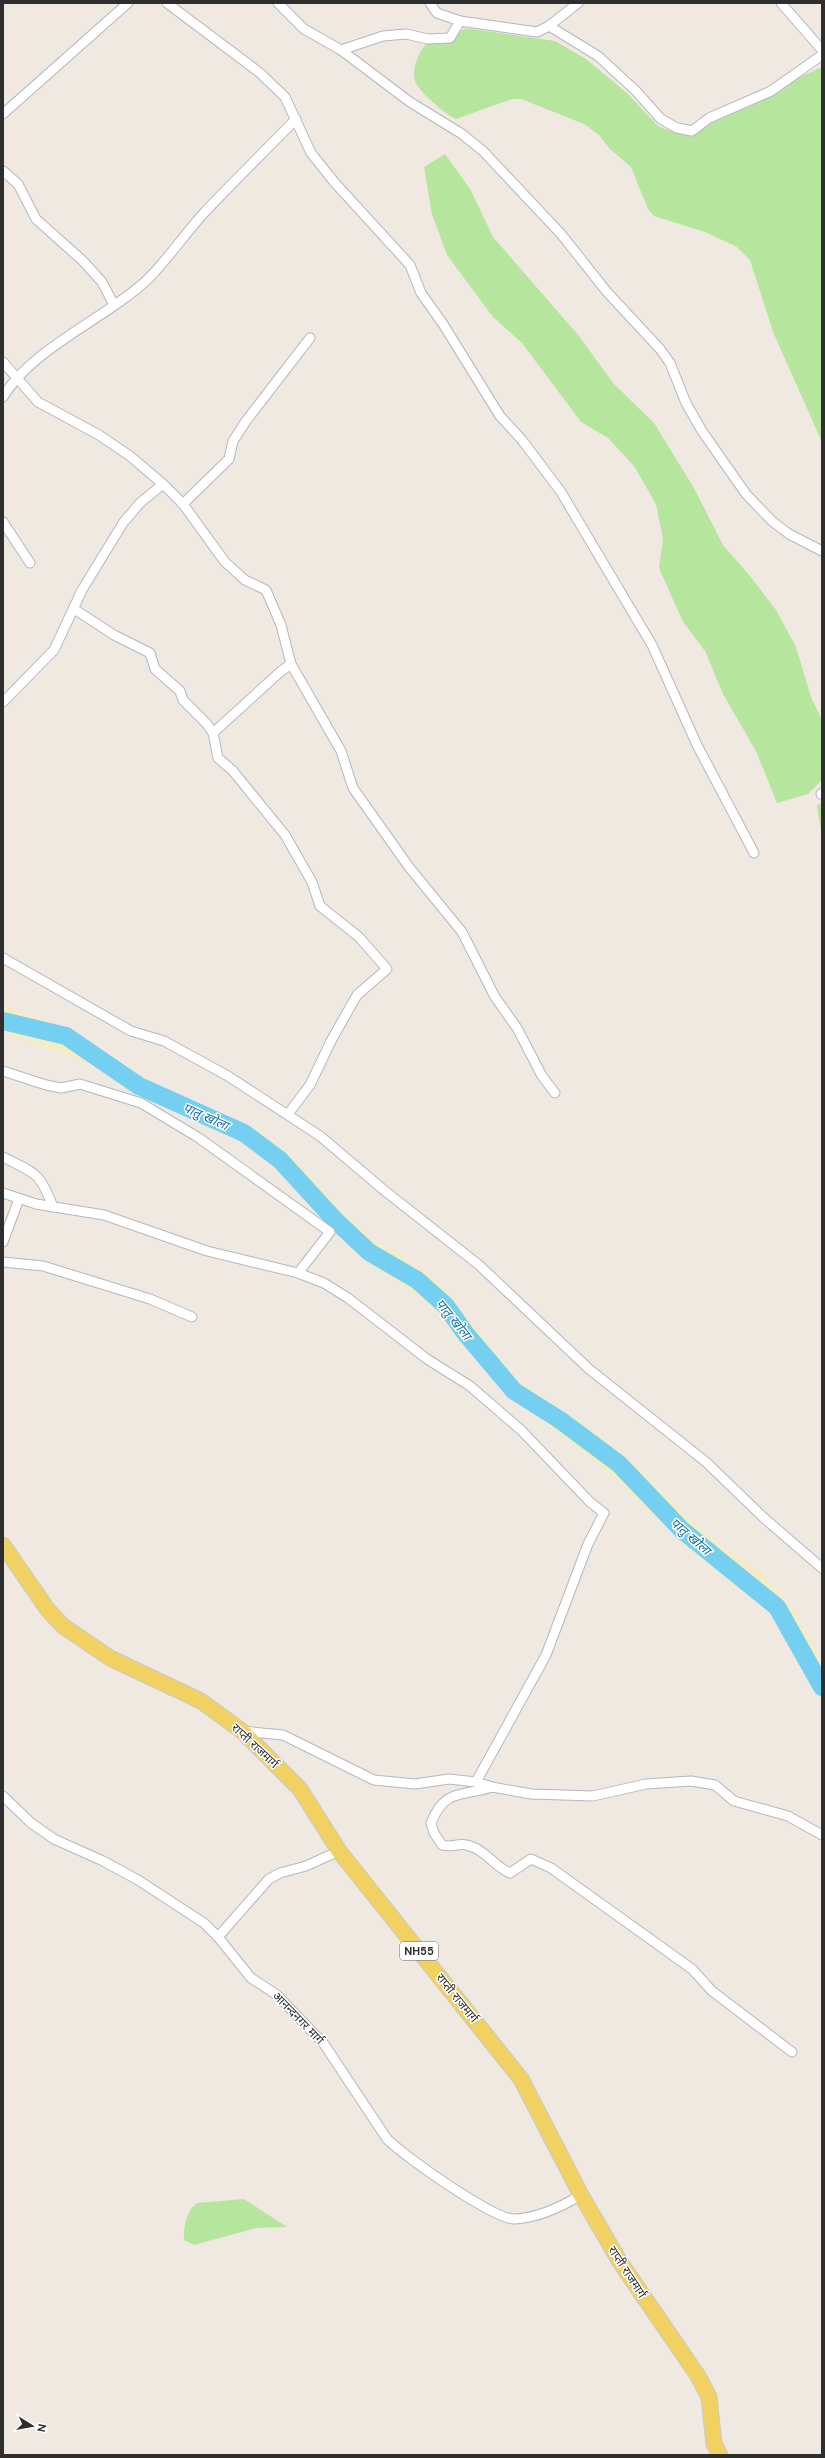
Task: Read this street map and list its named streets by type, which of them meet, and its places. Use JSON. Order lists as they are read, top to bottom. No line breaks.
{"streets":{"main road":["राप्ती राजमार्ग","NH55"],"street":["आनन्दनगर मार्ग"]},"crossings":[["राप्ती राजमार्ग","आनन्दनगर मार्ग"]],"water":["पातु खोला"],"north":"right"}
